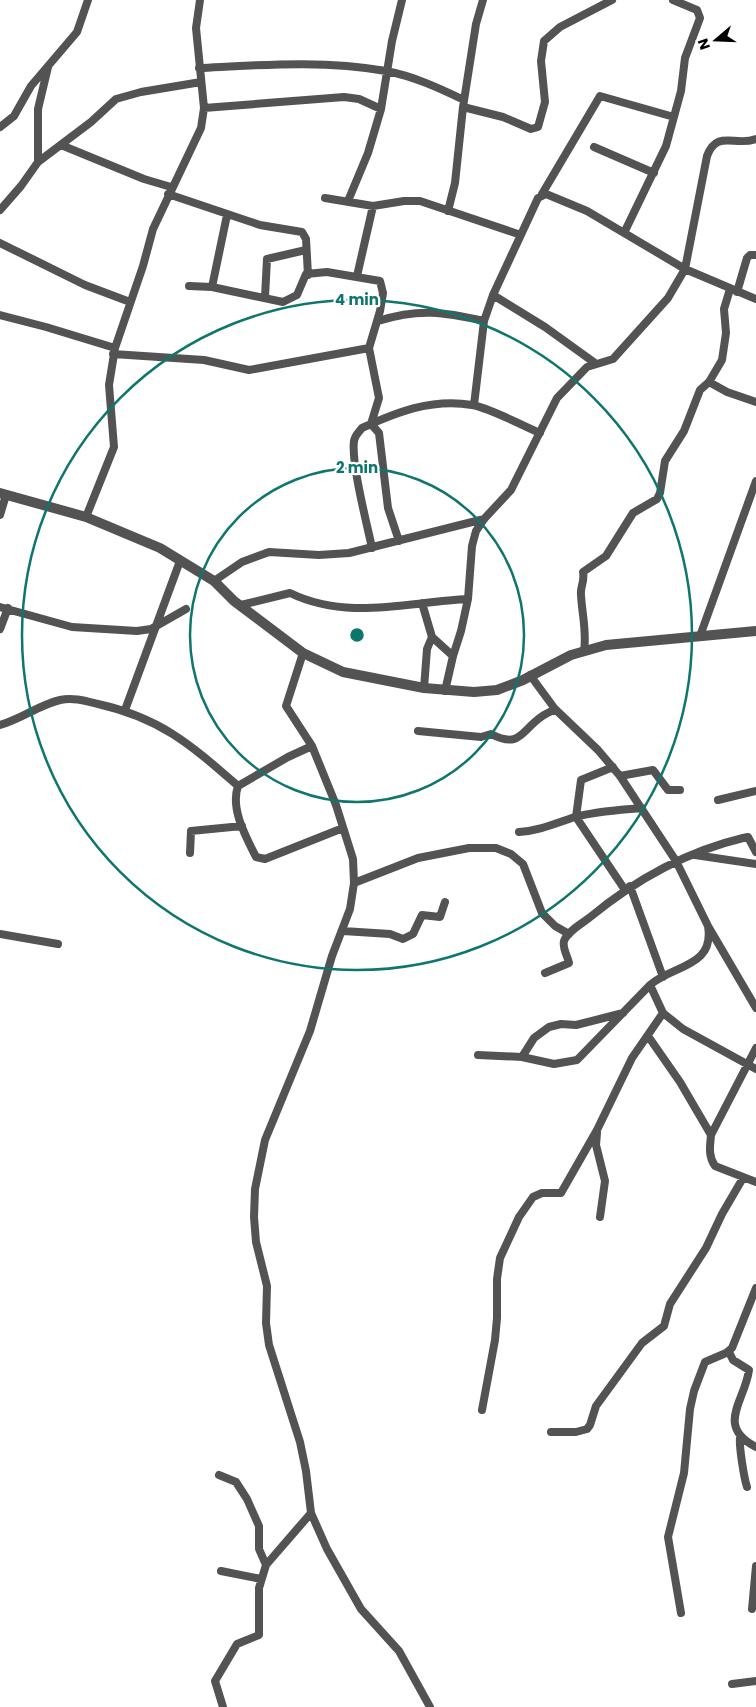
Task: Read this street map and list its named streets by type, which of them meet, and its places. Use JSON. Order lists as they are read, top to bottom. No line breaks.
{"north":"left","rings":["4 min","2 min"]}
